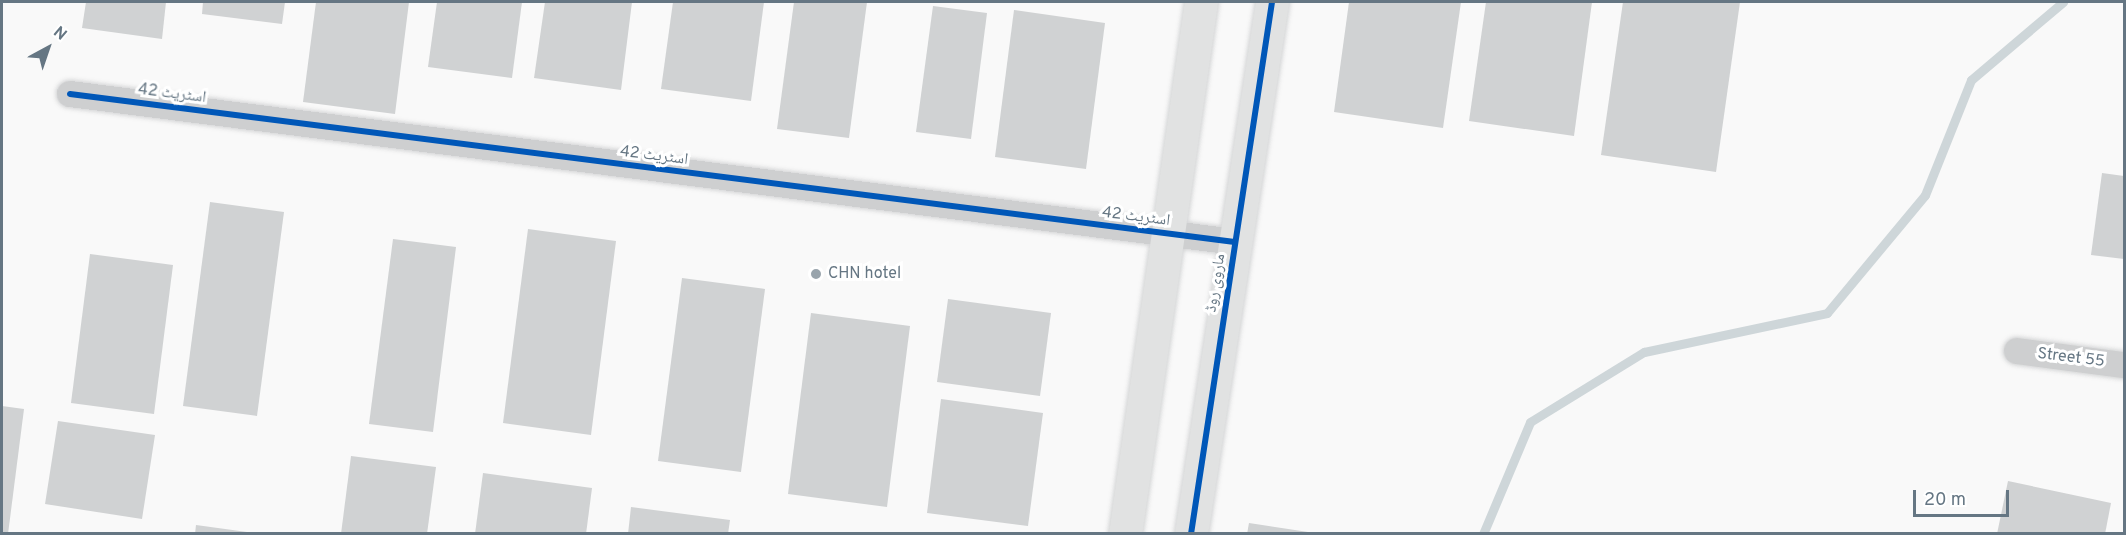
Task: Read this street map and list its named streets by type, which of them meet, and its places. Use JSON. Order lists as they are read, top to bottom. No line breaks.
{"streets":{"street":["اسٹریٹ 42","ماروی روڈ","Street 55"]},"crossings":[["اسٹریٹ 42","ماروی روڈ"]],"places":["CHN hotel"],"scale_bar":"20 m","north":"top right"}
